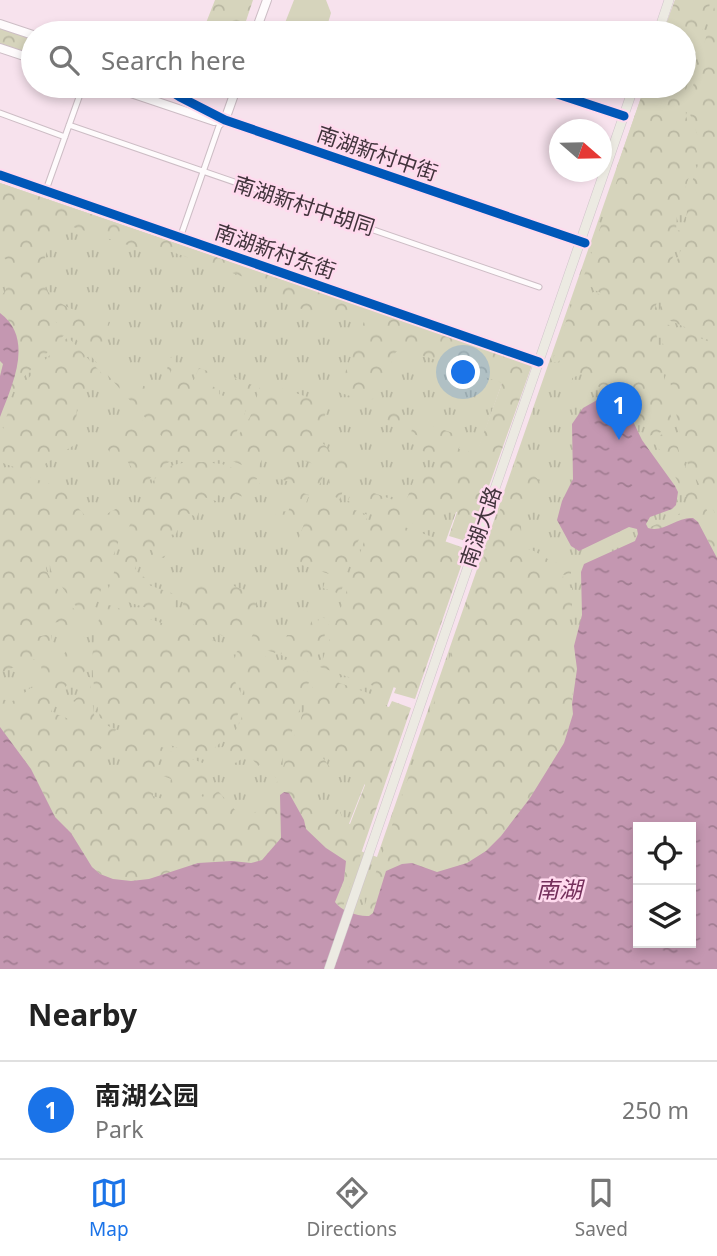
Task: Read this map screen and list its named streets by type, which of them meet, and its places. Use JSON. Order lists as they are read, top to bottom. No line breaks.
{"streets":{"main road":["南湖大路"],"street":["南湖新村中街","南湖新村中胡同","南湖新村东街"]},"crossings":[["南湖新村中街","南湖大路"],["南湖新村东街","南湖大路"]],"water":["南湖"],"north":"right","page":{"search":"Search here","pins":"1","heading":"Nearby","list":[{"mark":"1","name":"南湖公园","note":"Park","value":"250 m"}],"nav":["Map","Directions","Saved"]}}
